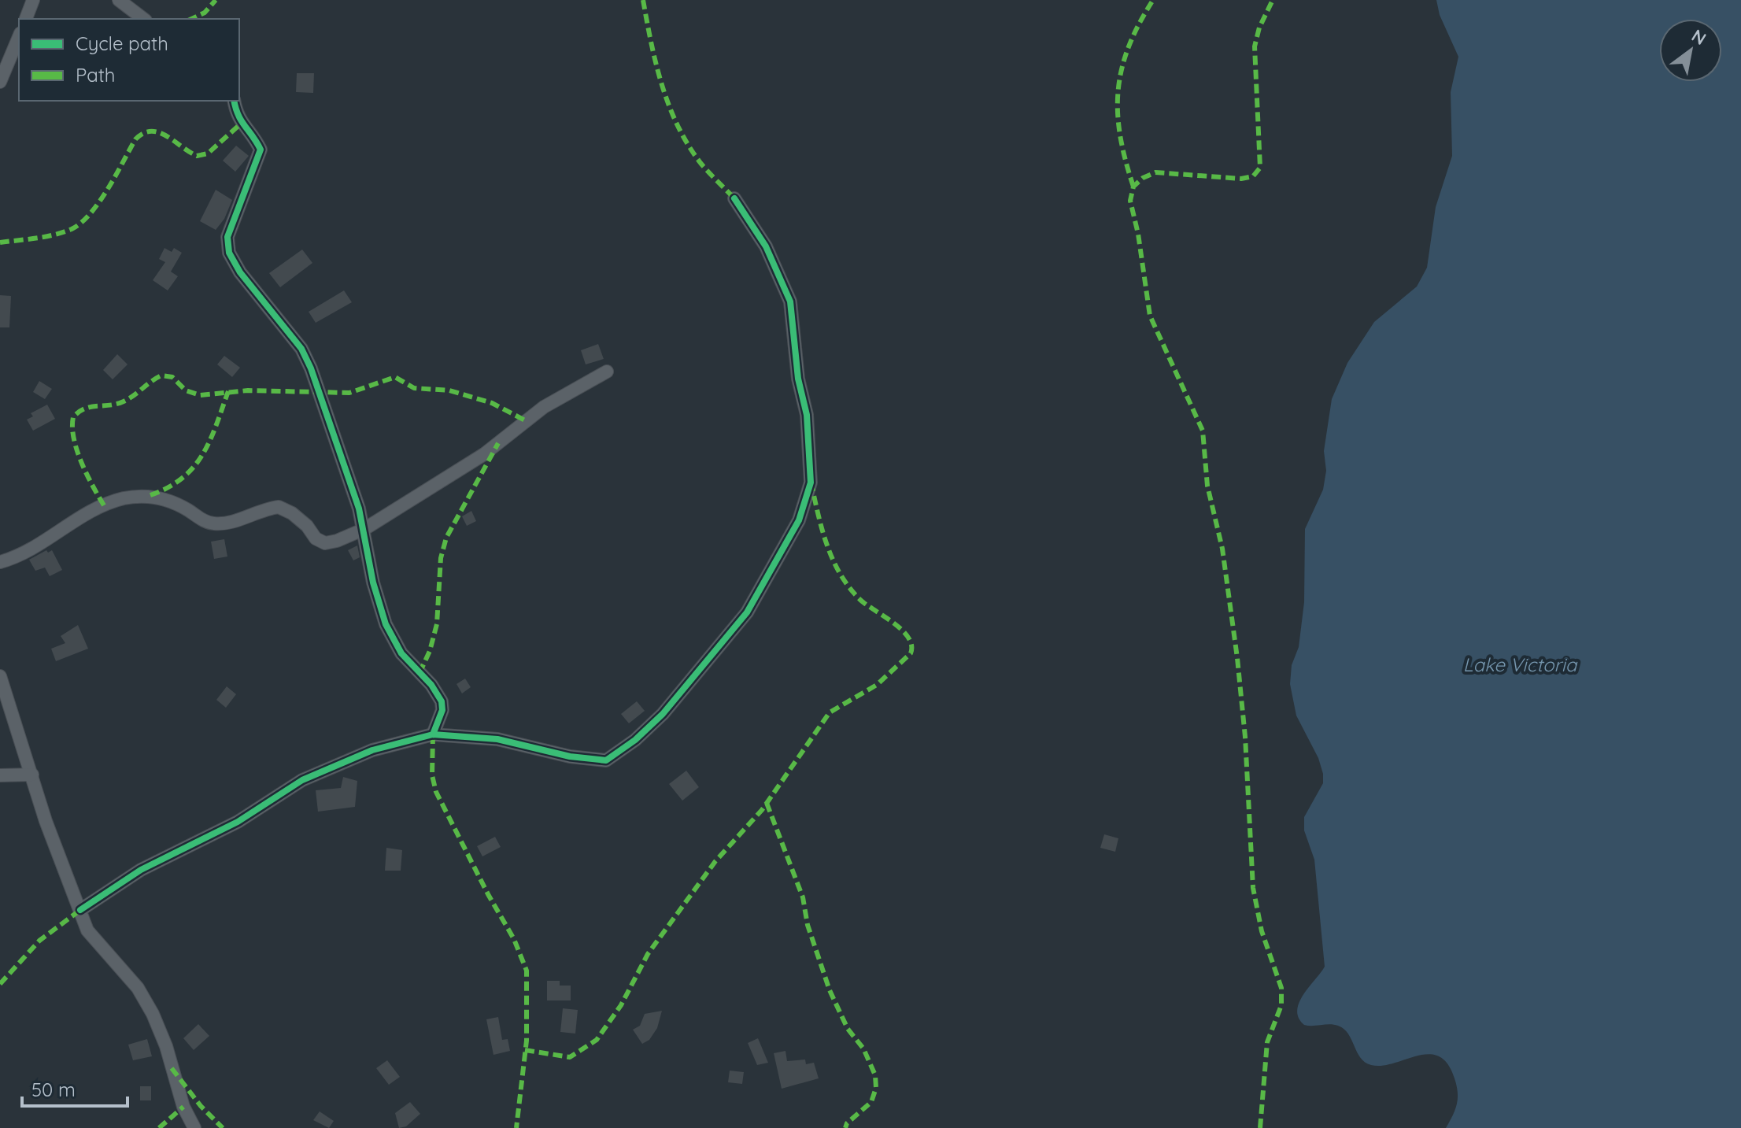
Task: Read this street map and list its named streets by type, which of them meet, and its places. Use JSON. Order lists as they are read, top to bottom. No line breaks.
{"water":["Lake Victoria"],"legend":["Cycle path","Path"],"scale_bar":"50 m","north":"top right"}
